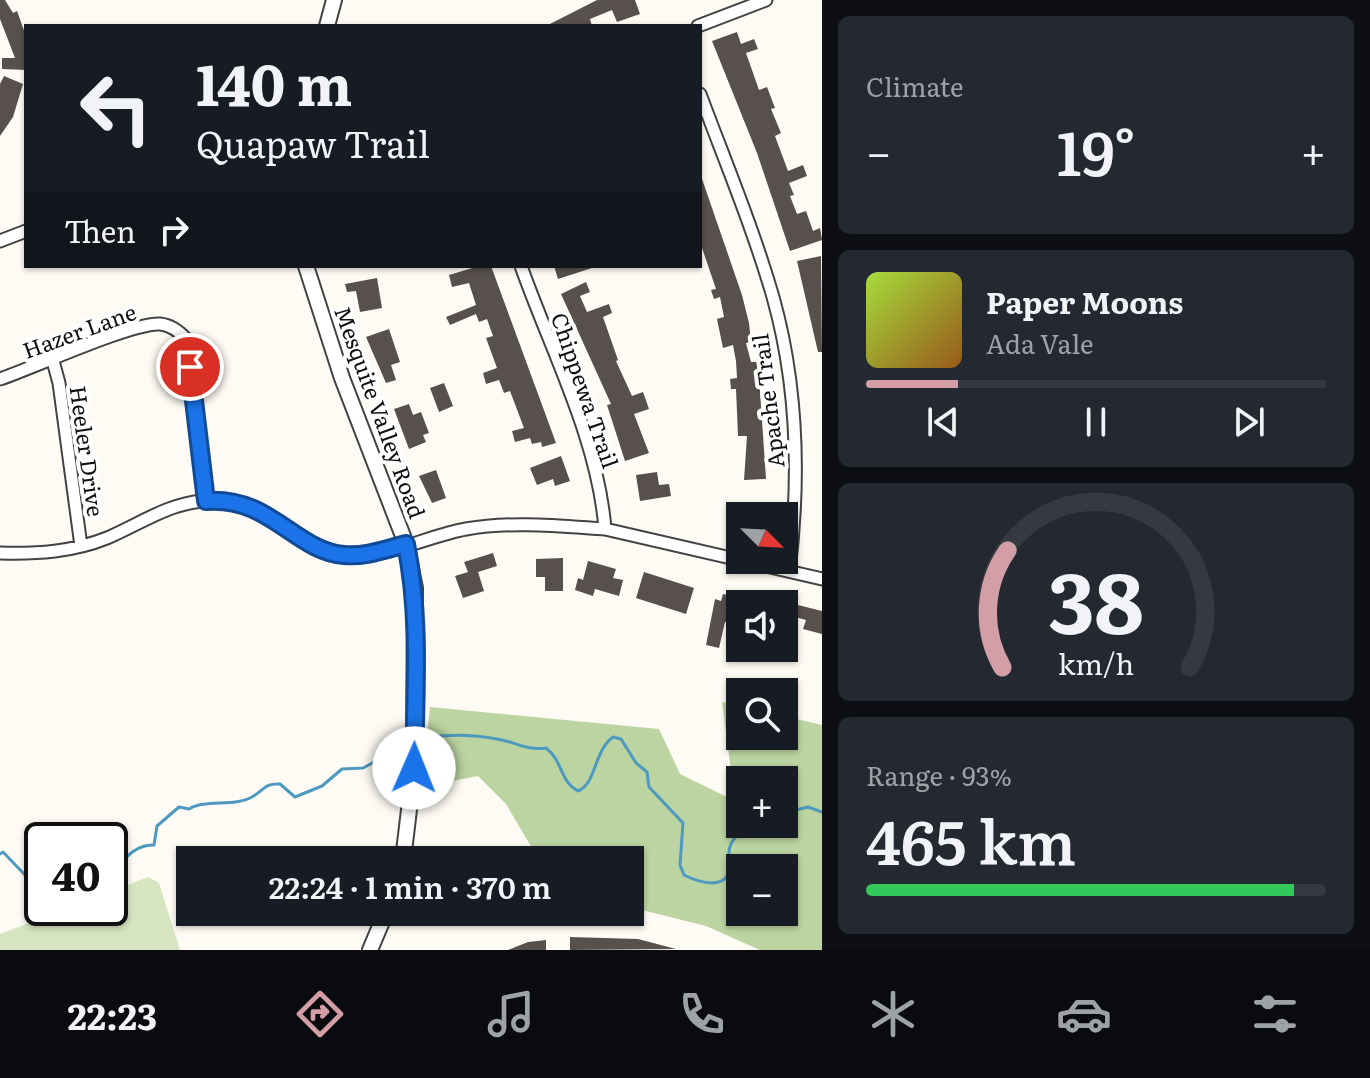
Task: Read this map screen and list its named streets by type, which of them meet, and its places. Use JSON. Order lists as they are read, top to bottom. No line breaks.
{"streets":{"street":["Hazer Lane","Chippewa Trail","Apache Trail","Mesquite Valley Road","Heeler Drive"]},"crossings":[["Hazer Lane","Heeler Drive"]],"north":"bottom right","page":{"tile":["Climate",["Range · 93%","465 km"]],"turn":["140 m","Quapaw Trail"],"heat":["−","19°","+"],"then":"Then","song":["Paper Moons","Ada Vale"],"map_buttons":["+","−"],"limit":"40","trip":"22:24 · 1 min · 370 m","tabs":"22:23","gauge":["38","km/h"]}}
